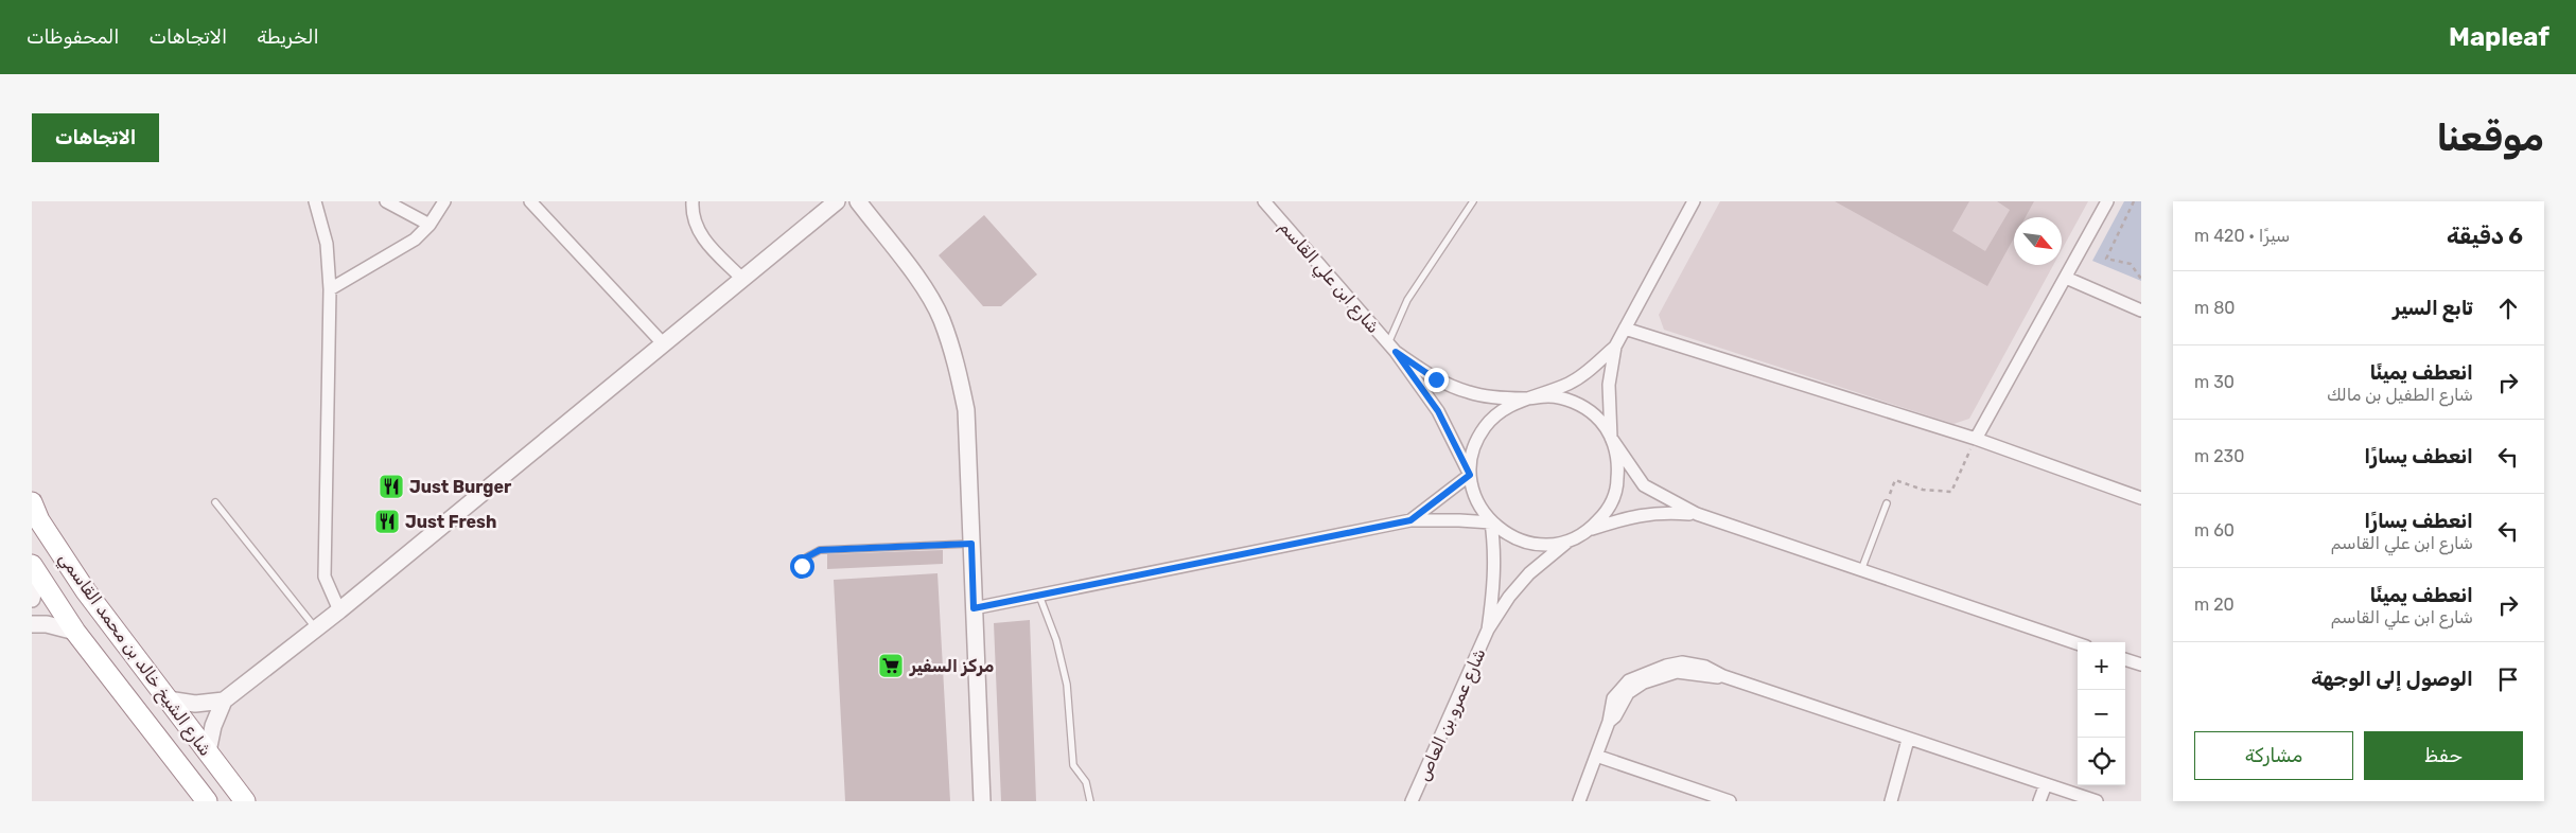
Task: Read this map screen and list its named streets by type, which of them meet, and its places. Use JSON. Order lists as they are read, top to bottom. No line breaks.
{"streets":{"highway":["شارع الشيخ خالد بن محمد القاسمي"],"street":["شارع ابن علي القاسم","شارع عمرو بن العاص"]},"crossings":[["شارع ابن علي القاسم","شارع عمرو بن العاص"]],"places":{"restaurant":["Just Burger","Just Fresh"],"supermarket":["مركز السفير"]},"north":"bottom right","page":{"header":"Mapleaf","nav":["الخريطة","الاتجاهات","المحفوظات"],"buttons":["الاتجاهات",["حفظ","مشاركة"]],"title":"موقعنا","heading":["6 دقيقة","سيرًا · 420 m"],"list":[["تابع السير","80 m"],["انعطف يمينًا","شارع الطفيل بن مالك","30 m"],["انعطف يسارًا","230 m"],["انعطف يسارًا","شارع ابن علي القاسم","60 m"],["انعطف يمينًا","شارع ابن علي القاسم","20 m"],"الوصول إلى الوجهة"],"map_buttons":["+","−"]}}
